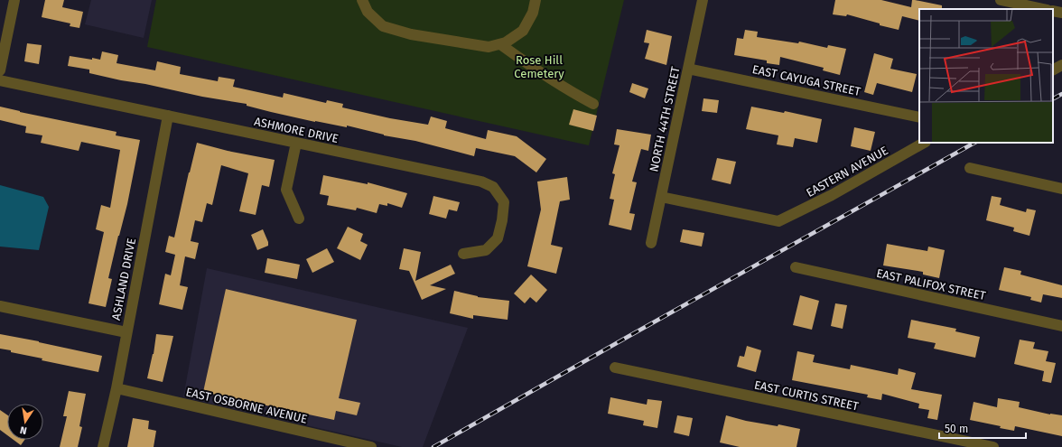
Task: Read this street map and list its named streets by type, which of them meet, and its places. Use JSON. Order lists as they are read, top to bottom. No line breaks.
{"streets":{"street":["EAST CAYUGA STREET","NORTH 44TH STREET","ASHMORE DRIVE","EASTERN AVENUE","ASHLAND DRIVE","EAST PALIFOX STREET","EAST CURTIS STREET","EAST OSBORNE AVENUE"]},"crossings":[["EAST CAYUGA STREET","NORTH 44TH STREET"],["NORTH 44TH STREET","EASTERN AVENUE"],["ASHMORE DRIVE","ASHLAND DRIVE"],["ASHLAND DRIVE","EAST OSBORNE AVENUE"]],"parks":["Rose Hill Cemetery"],"scale_bar":"50 m","north":"bottom"}
